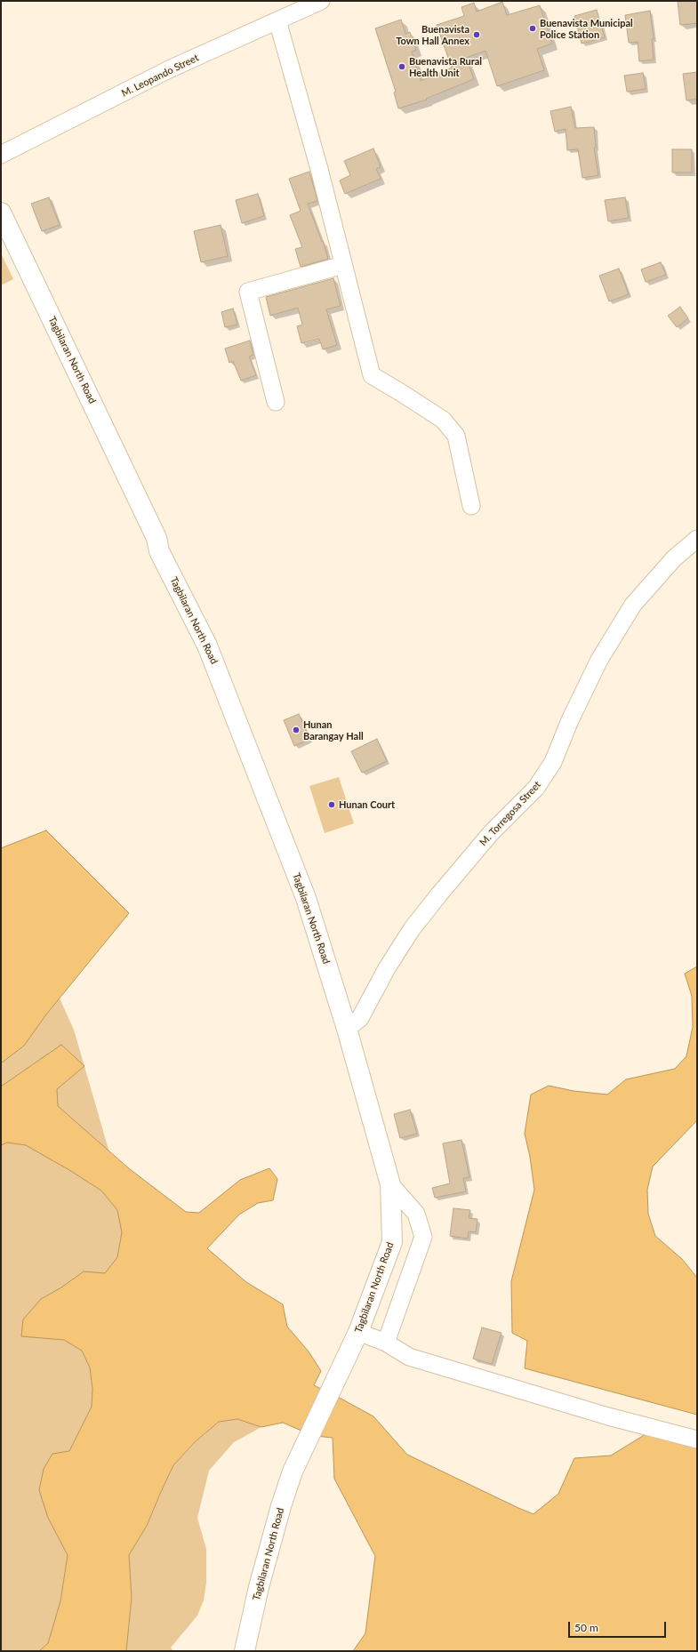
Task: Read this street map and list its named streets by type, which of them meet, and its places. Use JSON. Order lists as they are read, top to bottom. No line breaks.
{"streets":{"main road":["Tagbilaran North Road"],"street":["M. Leopando Street","M. Torregosa Street"]},"crossings":[["Tagbilaran North Road","M. Torregosa Street"]],"places":["Buenavista Municipal Police Station","Buenavista Town Hall Annex","Buenavista Rural Health Unit","Hunan Barangay Hall","Hunan Court"],"scale_bar":"50 m"}
